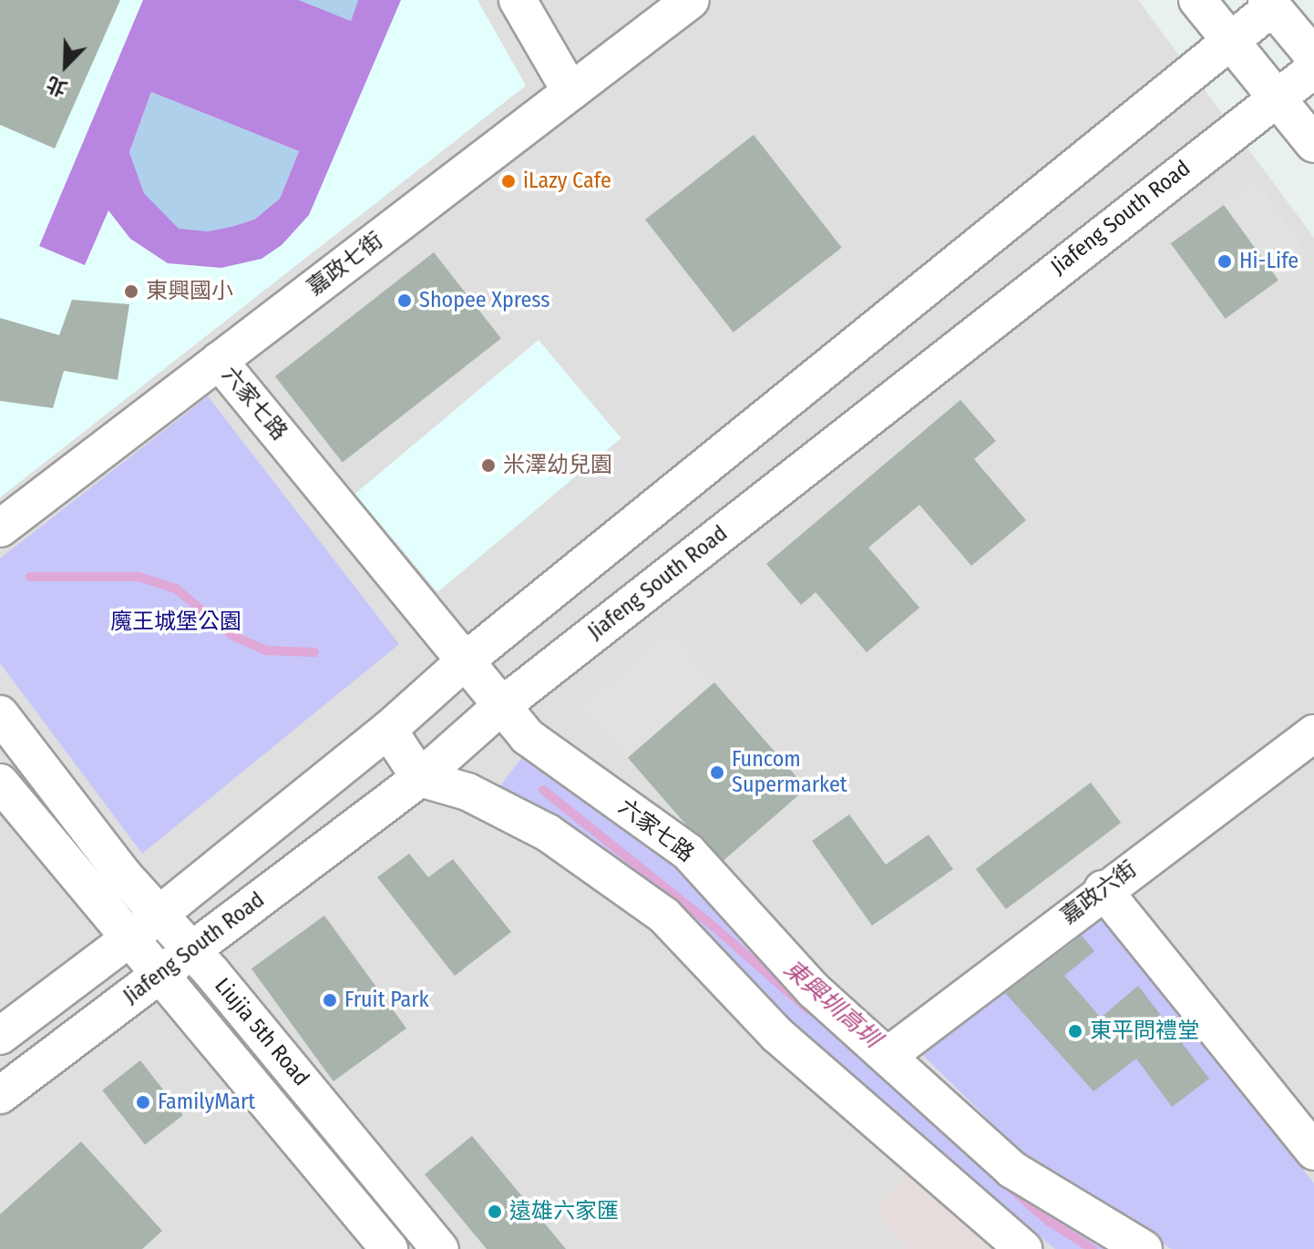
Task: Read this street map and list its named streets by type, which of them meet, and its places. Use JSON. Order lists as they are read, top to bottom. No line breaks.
{"streets":{"street":["Jiafeng South Road","嘉政七街","六家七路","嘉政六街","Liujia 5th Road"]},"crossings":[["Jiafeng South Road","六家七路"],["Jiafeng South Road","Liujia 5th Road"],["嘉政七街","六家七路"],["六家七路","嘉政六街"]],"water":["東興圳高圳"],"parks":["魔王城堡公園"],"places":["iLazy Cafe","Hi-Life","東興國小","Shopee Xpress","米澤幼兒園","Funcom Supermarket","Fruit Park","東平問禮堂","FamilyMart","遠雄六家匯"],"north":"bottom left"}
